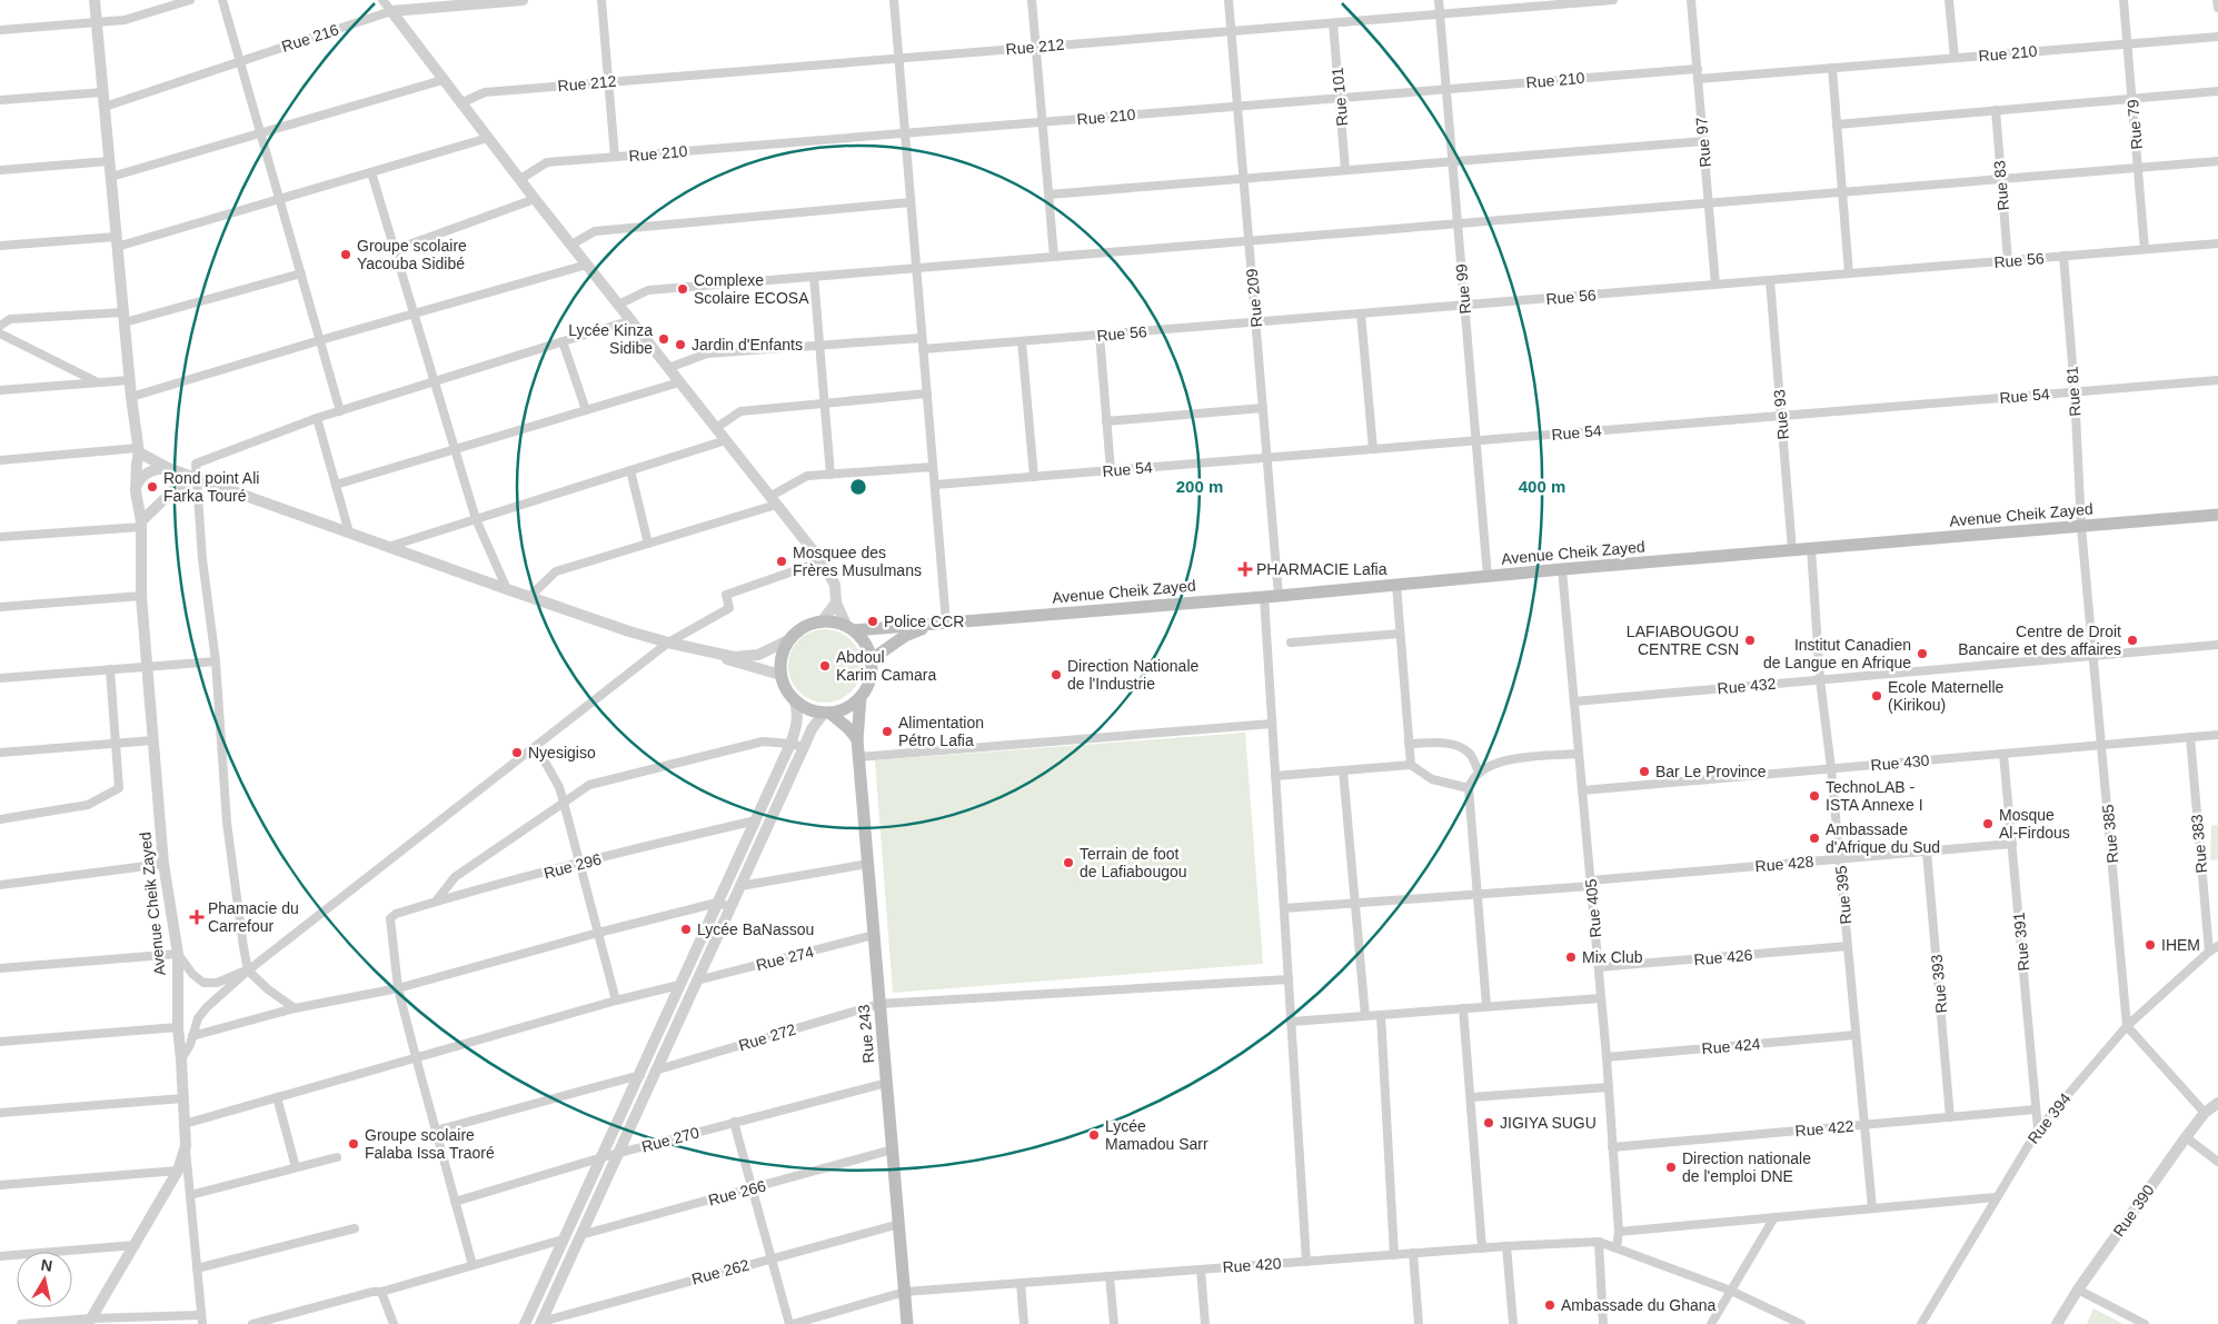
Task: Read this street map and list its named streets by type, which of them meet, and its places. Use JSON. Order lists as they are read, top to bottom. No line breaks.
{"streets":{"main road":["Avenue Cheik Zayed","Rue 243"],"street":["Rue 216","Rue 212","Rue 210","Rue 101","Rue 79","Rue 97","Rue 83","Rue 56","Rue 99","Rue 209","Rue 81","Rue 54","Rue 93","Rue 432","Rue 430","Rue 385","Rue 383","Rue 428","Rue 296","Rue 395","Rue 405","Rue 391","Rue 426","Rue 274","Rue 393","Rue 272","Rue 424","Rue 394","Rue 422","Rue 270","Rue 266","Rue 390","Rue 420","Rue 262"]},"crossings":[["Rue 216","Avenue Cheik Zayed"],["Rue 212","Rue 101"],["Rue 212","Rue 99"],["Rue 212","Rue 209"],["Rue 210","Rue 101"],["Rue 210","Rue 79"],["Rue 210","Rue 97"],["Rue 210","Rue 99"],["Rue 210","Rue 209"],["Rue 79","Rue 56"],["Rue 97","Rue 56"],["Rue 83","Rue 56"],["Rue 56","Rue 99"],["Rue 56","Rue 209"],["Rue 56","Rue 81"],["Rue 56","Rue 93"],["Rue 99","Rue 54"],["Rue 99","Avenue Cheik Zayed"],["Rue 209","Rue 54"],["Rue 209","Avenue Cheik Zayed"],["Rue 81","Rue 54"],["Rue 81","Avenue Cheik Zayed"],["Rue 81","Rue 385"],["Rue 54","Rue 93"],["Rue 93","Avenue Cheik Zayed"],["Avenue Cheik Zayed","Rue 385"],["Avenue Cheik Zayed","Rue 395"],["Avenue Cheik Zayed","Rue 405"],["Avenue Cheik Zayed","Rue 243"],["Rue 432","Rue 385"],["Rue 432","Rue 395"],["Rue 432","Rue 405"],["Rue 430","Rue 385"],["Rue 430","Rue 383"],["Rue 430","Rue 395"],["Rue 430","Rue 405"],["Rue 430","Rue 391"],["Rue 385","Rue 394"],["Rue 383","Rue 394"],["Rue 428","Rue 395"],["Rue 428","Rue 405"],["Rue 428","Rue 391"],["Rue 428","Rue 393"],["Rue 395","Rue 426"],["Rue 395","Rue 424"],["Rue 395","Rue 422"],["Rue 405","Rue 426"],["Rue 405","Rue 424"],["Rue 405","Rue 422"],["Rue 391","Rue 394"],["Rue 391","Rue 422"],["Rue 274","Rue 243"],["Rue 393","Rue 422"],["Rue 243","Rue 272"],["Rue 243","Rue 270"],["Rue 243","Rue 266"],["Rue 243","Rue 420"],["Rue 243","Rue 262"]],"places":{"other":["Groupe scolaire Yacouba Sidibé","Complexe Scolaire ECOSA","Lycée Kinza Sidibe","Jardin d'Enfants","Rond point Ali Farka Touré","Mosquee des Frères Musulmans","Police CCR","LAFIABOUGOU CENTRE CSN","Centre de Droit Bancaire et des affaires","Institut Canadien de Langue en Afrique","Abdoul Karim Camara","Direction Nationale de l'Industrie","Ecole Maternelle (Kirikou)","Alimentation Pétro Lafia","Nyesigiso","Bar Le Province","TechnoLAB - ISTA Annexe I","Mosque Al-Firdous","Ambassade d'Afrique du Sud","Terrain de foot de Lafiabougou","Lycée BaNassou","IHEM","Mix Club","JIGIYA SUGU","Lycée Mamadou Sarr","Groupe scolaire Falaba Issa Traoré","Direction nationale de l'emploi DNE","Ambassade du Ghana"],"health":["PHARMACIE Lafia","Phamacie du Carrefour"]},"north":"top","rings":["200 m","400 m"]}
